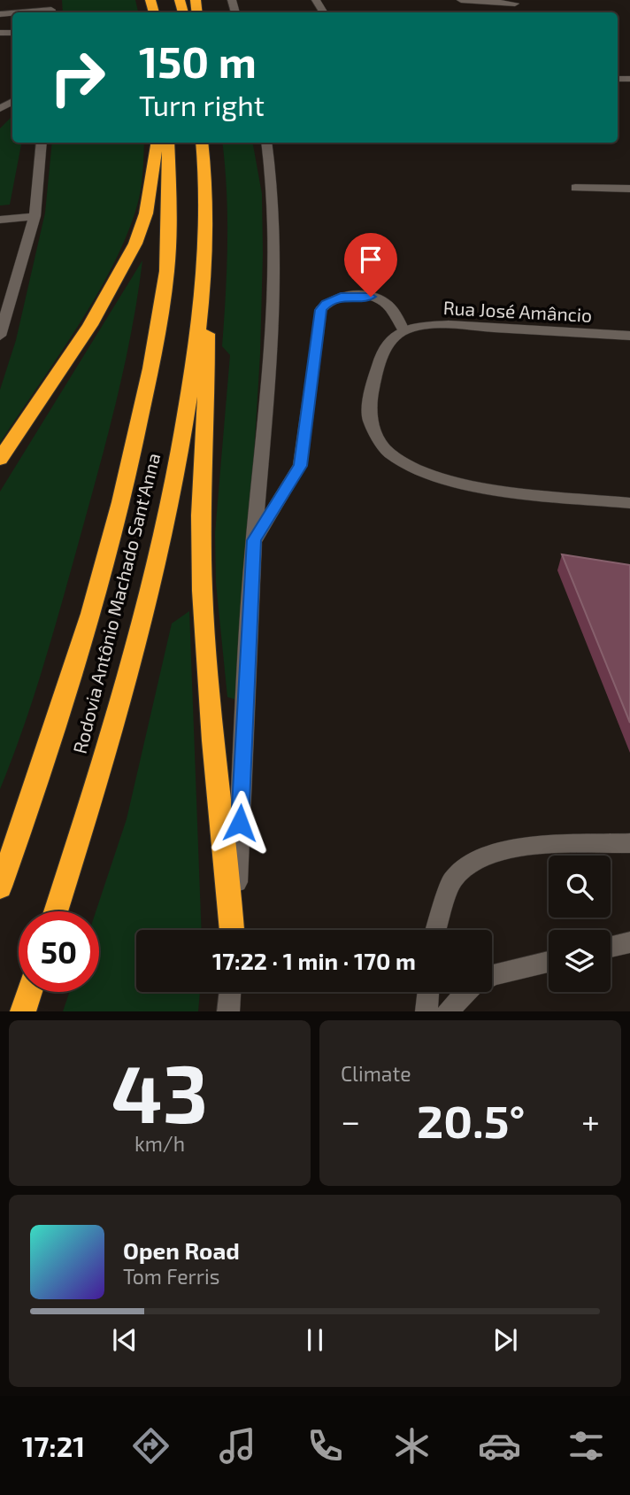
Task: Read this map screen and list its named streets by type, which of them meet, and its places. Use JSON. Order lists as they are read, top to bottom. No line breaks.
{"streets":{"highway":["Rodovia Antônio Machado Sant'Anna"],"main road":["Rua José Amâncio"]},"page":{"turn":["150 m","Turn right"],"limit":"50","trip":"17:22 · 1 min · 170 m","tile":[["43","km/h"],"Climate"],"heat":["−","20.5°","+"],"song":["Open Road","Tom Ferris"],"tabs":"17:21"}}
